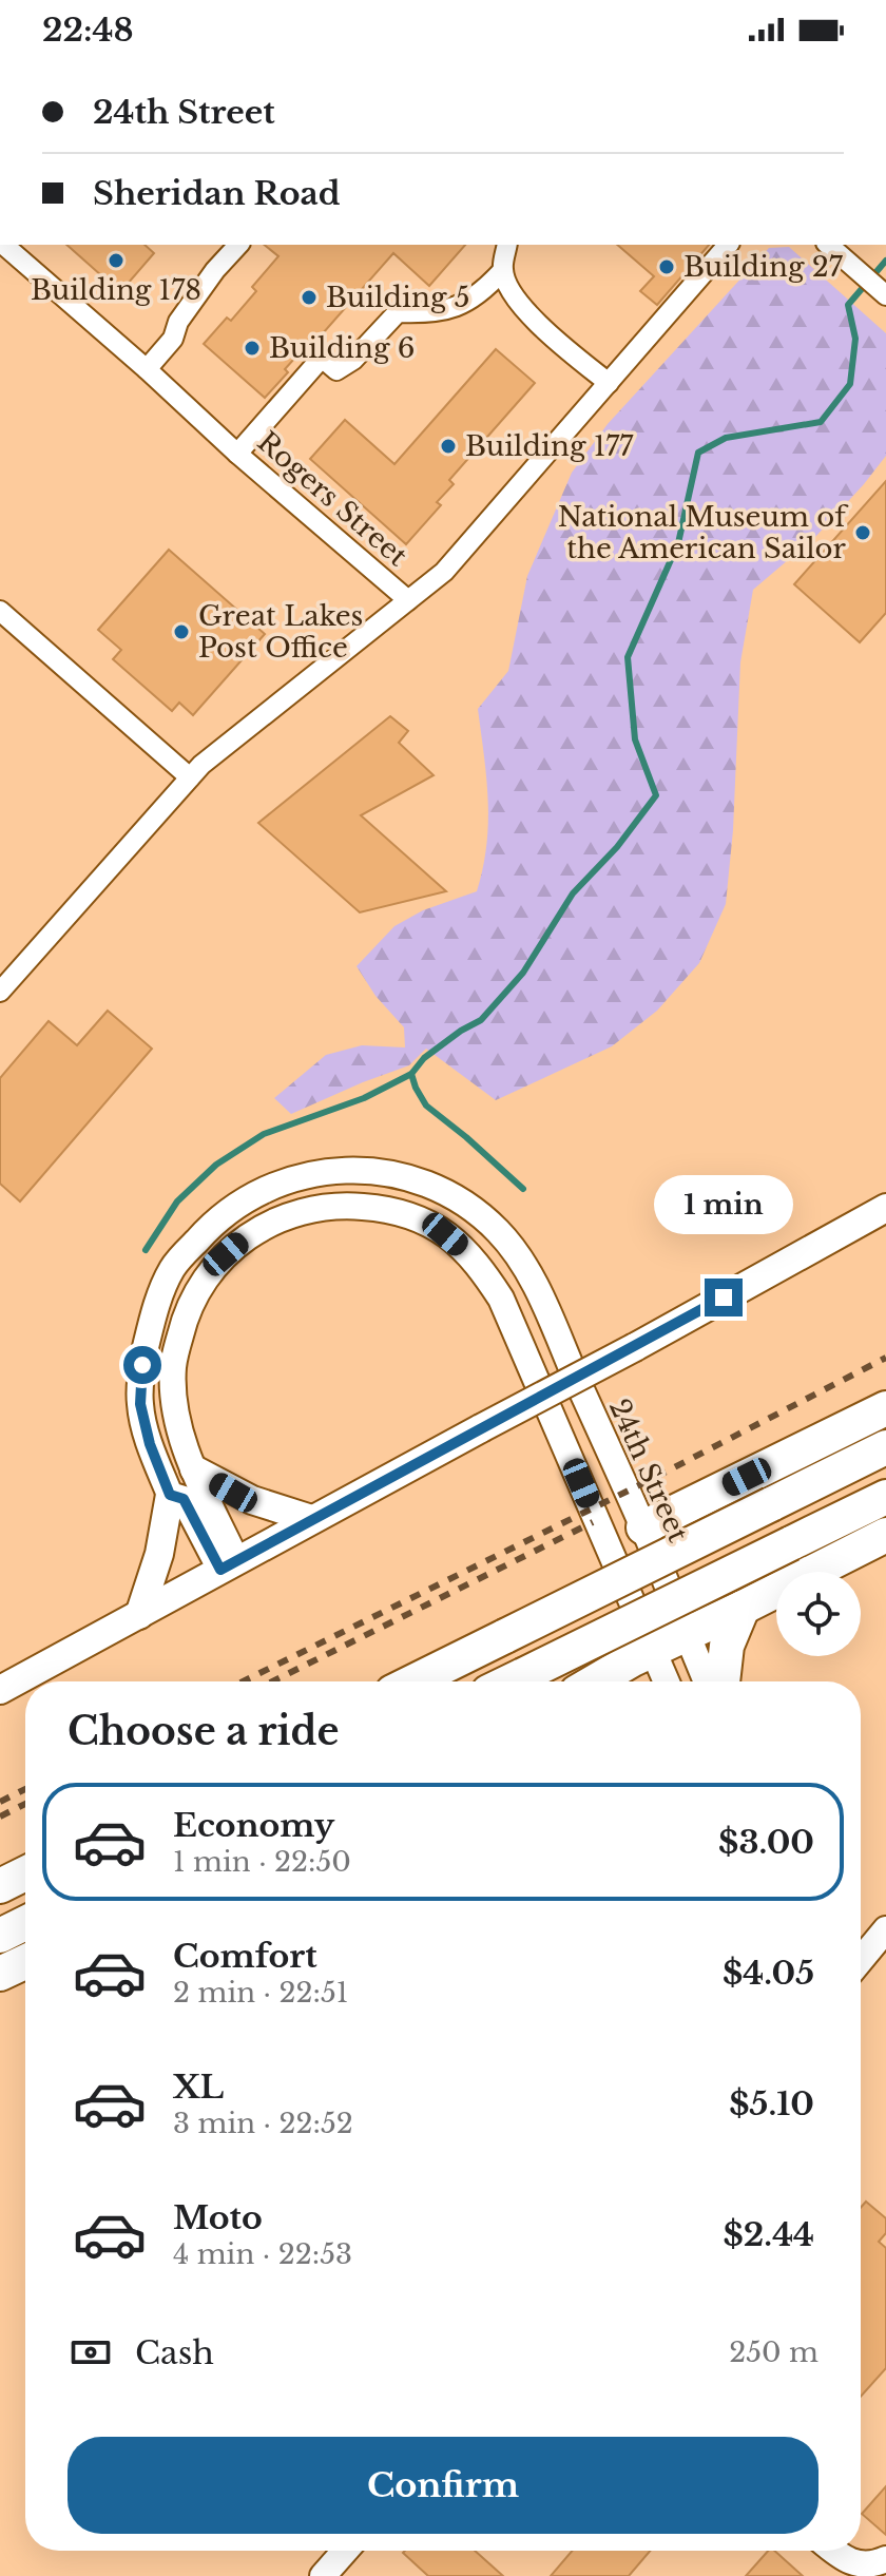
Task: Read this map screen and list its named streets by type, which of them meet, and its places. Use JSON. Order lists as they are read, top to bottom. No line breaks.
{"streets":{"street":["Rogers Street","24th Street"]},"places":["Building 178","Building 27","Building 5","Building 6","Building 177","National Museum of the American Sailor","Great Lakes Post Office"],"page":{"status":"22:48","banner":["24th Street","Sheridan Road"],"bubble":"1 min","heading":"Choose a ride","list":[{"name":"Economy","note":"1 min · 22:50","value":"$3.00"},{"name":"Comfort","note":"2 min · 22:51","value":"$4.05"},{"name":"XL","note":"3 min · 22:52","value":"$5.10"},{"name":"Moto","note":"4 min · 22:53","value":"$2.44"}],"pay":["Cash","250 m"],"buttons":"Confirm"}}
